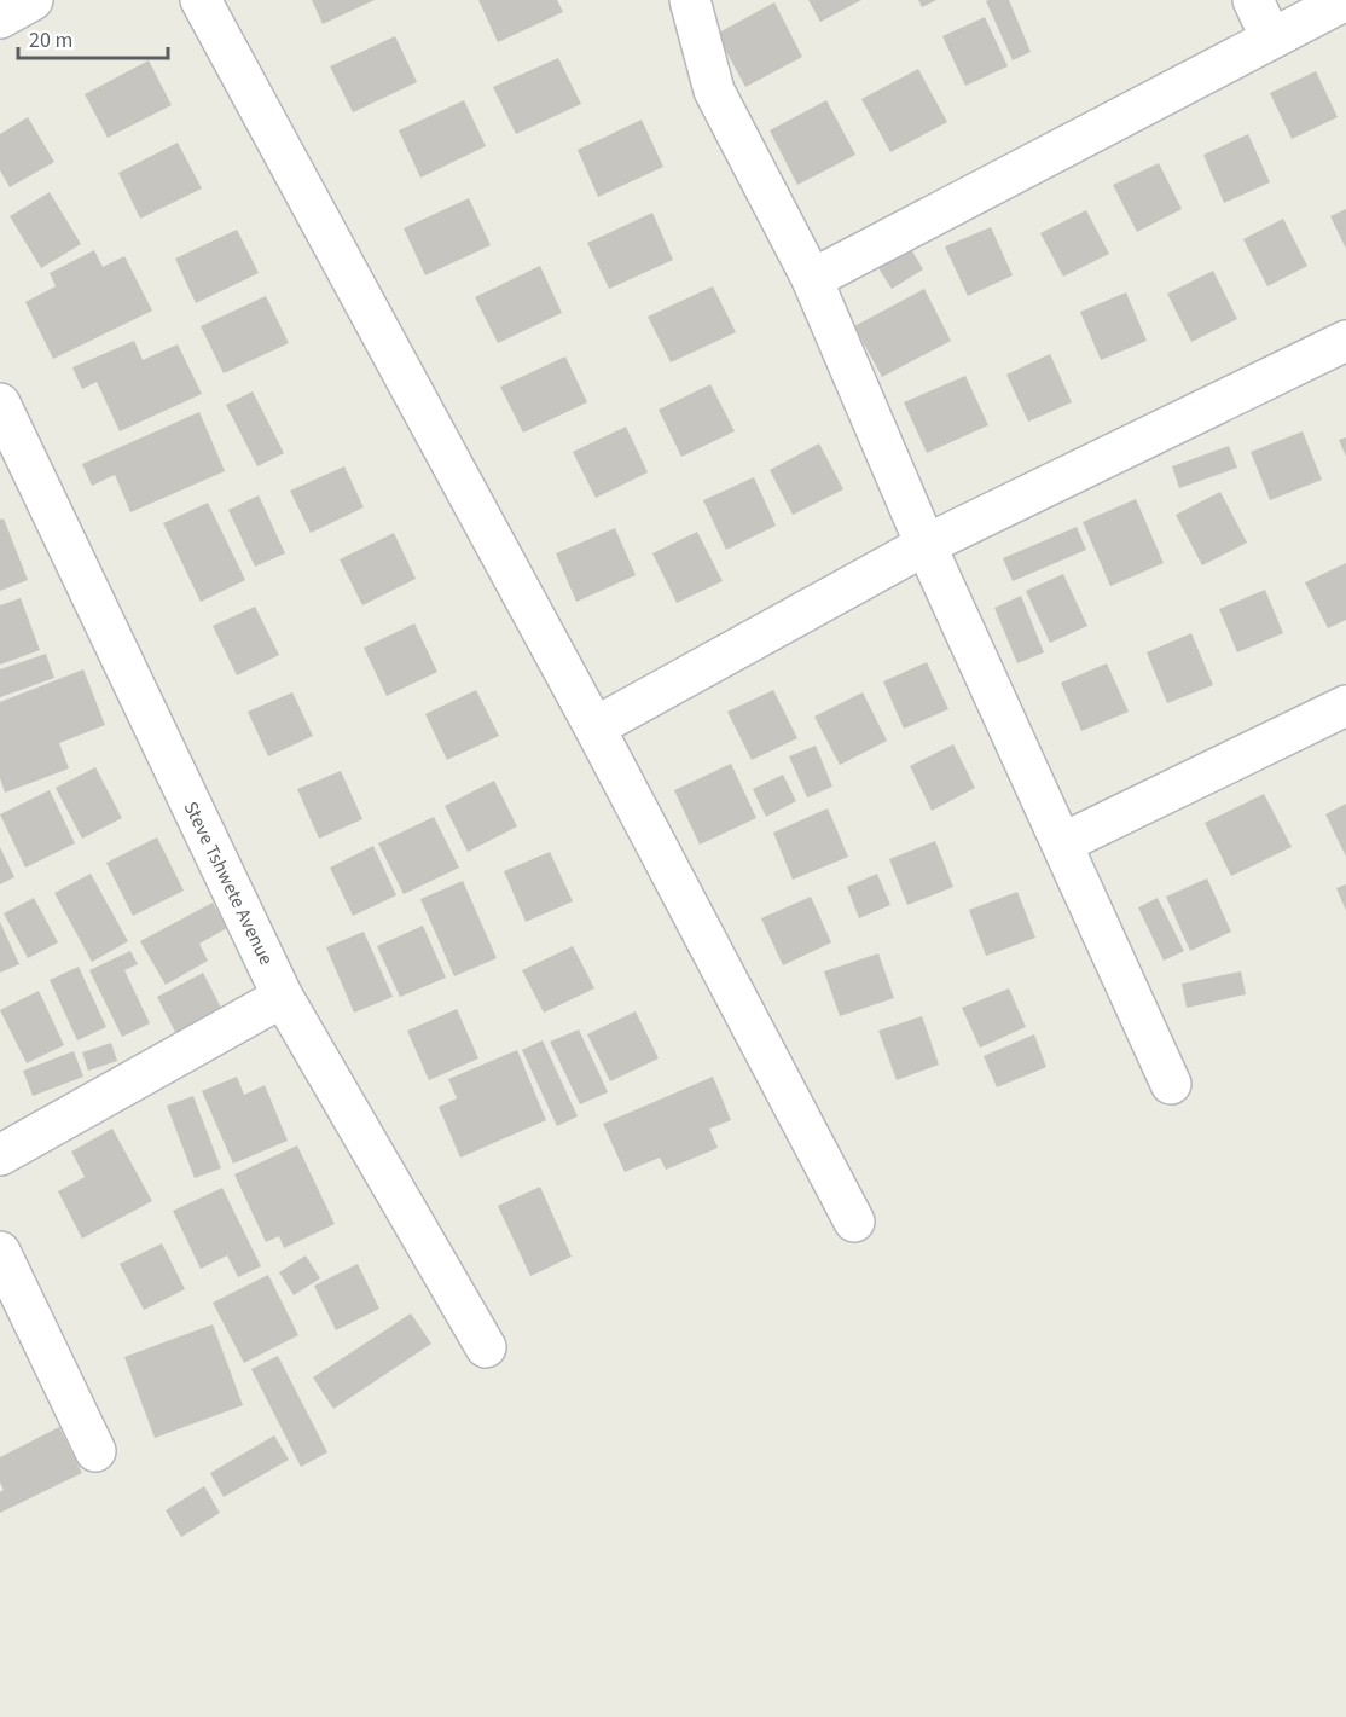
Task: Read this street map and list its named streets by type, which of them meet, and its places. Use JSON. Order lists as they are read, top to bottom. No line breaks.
{"streets":{"street":["Steve Tshwete Avenue"]},"scale_bar":"20 m"}
